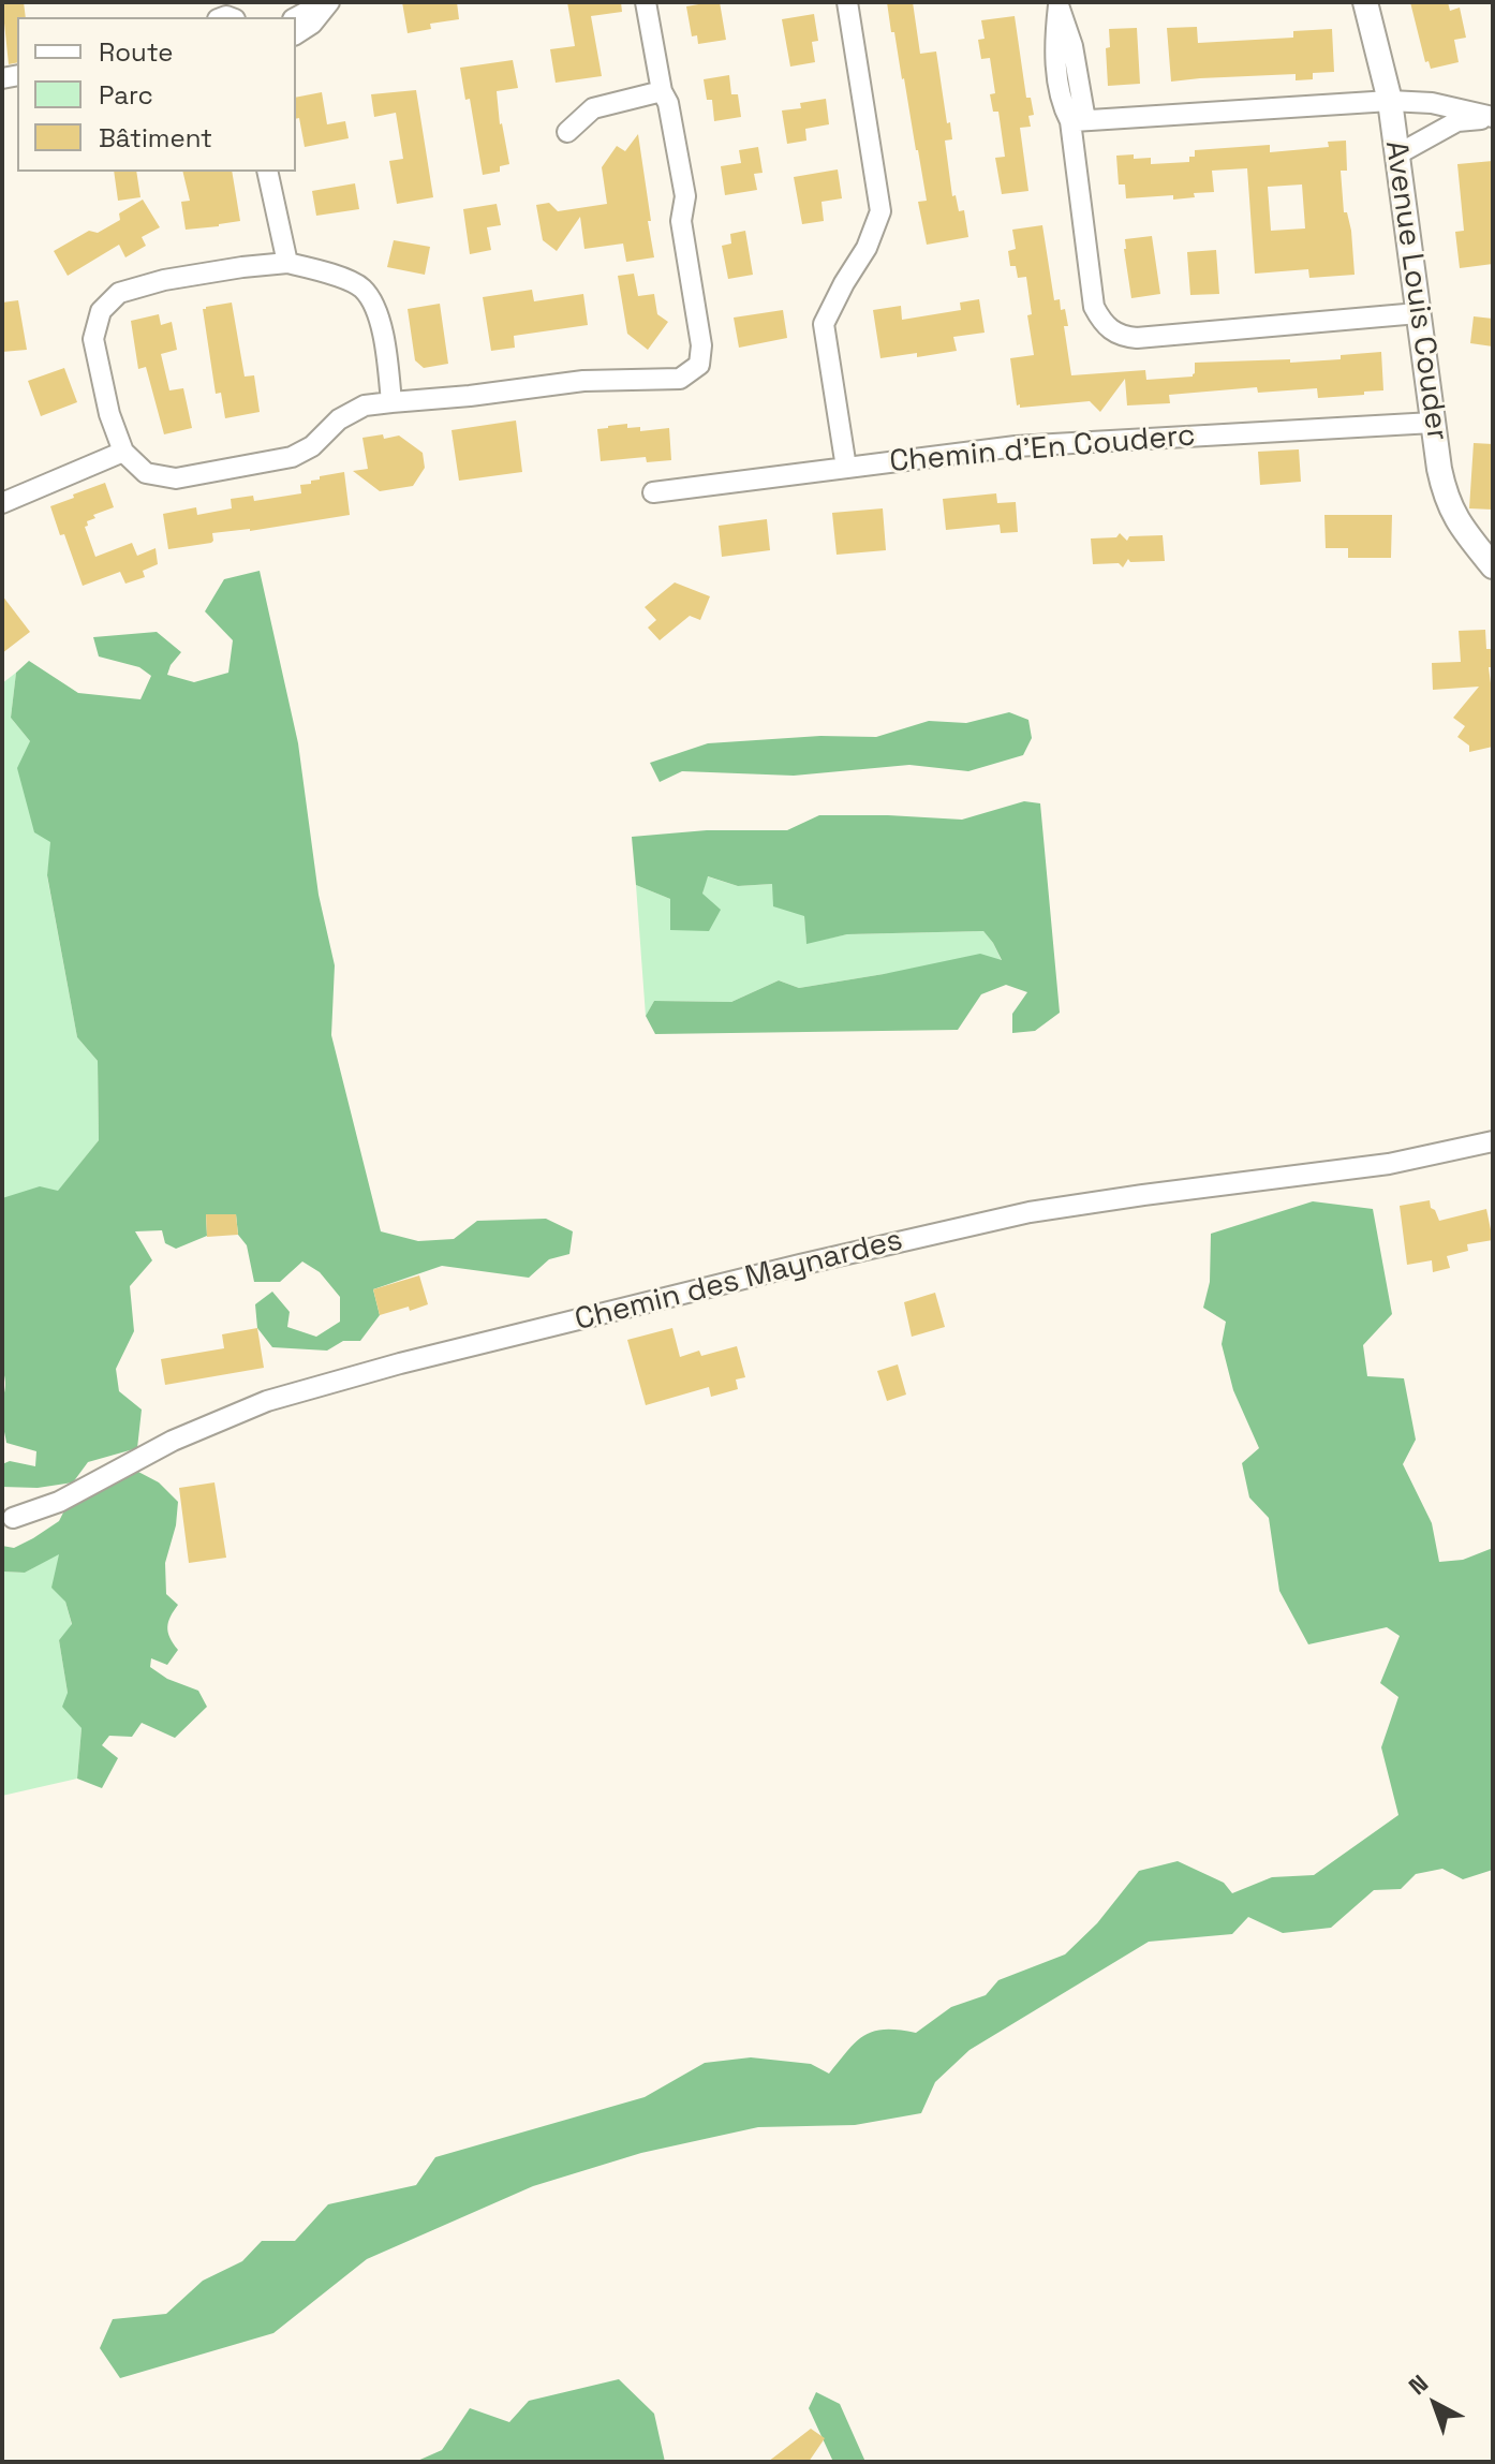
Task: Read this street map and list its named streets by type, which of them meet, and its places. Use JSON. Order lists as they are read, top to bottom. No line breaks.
{"streets":{"street":["Avenue Louis Couder","Chemin d'En Couderc","Chemin des Maynardes"]},"crossings":[["Avenue Louis Couder","Chemin d'En Couderc"]],"legend":["Route","Parc","Bâtiment"],"north":"top left"}
